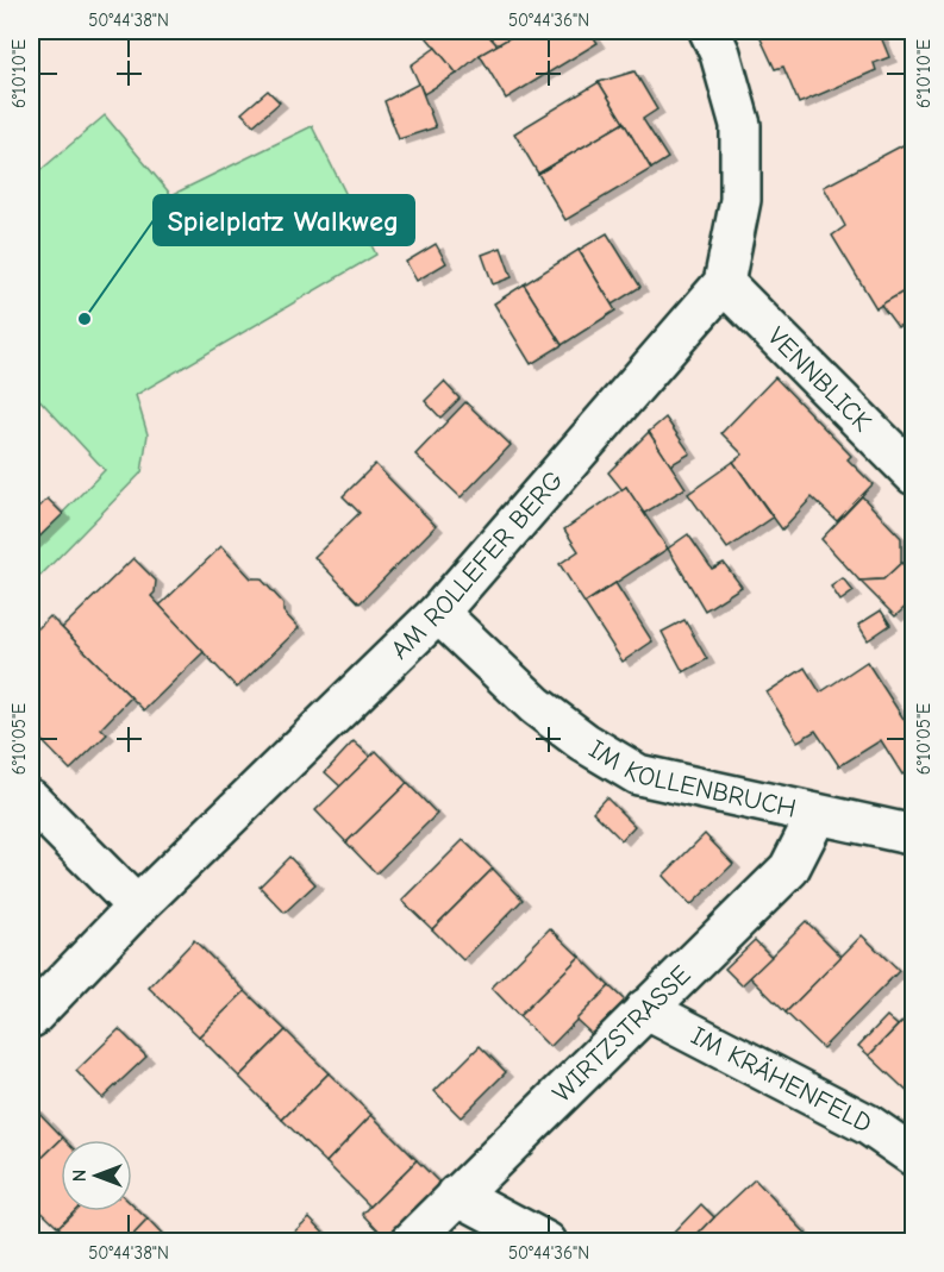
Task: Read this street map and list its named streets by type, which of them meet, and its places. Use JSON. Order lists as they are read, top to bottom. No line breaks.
{"streets":{"street":["VENNBLICK","AM ROLLEFER BERG","IM KOLLENBRUCH","WIRTZSTRASSE","IM KRÄHENFELD"]},"crossings":[["VENNBLICK","AM ROLLEFER BERG"],["AM ROLLEFER BERG","IM KOLLENBRUCH"],["IM KOLLENBRUCH","WIRTZSTRASSE"],["WIRTZSTRASSE","IM KRÄHENFELD"]],"places":["Spielplatz Walkweg"],"north":"left","coordinates":["50°44'38\"N","50°44'36\"N","6°10'10\"E","6°10'05\"E"]}
